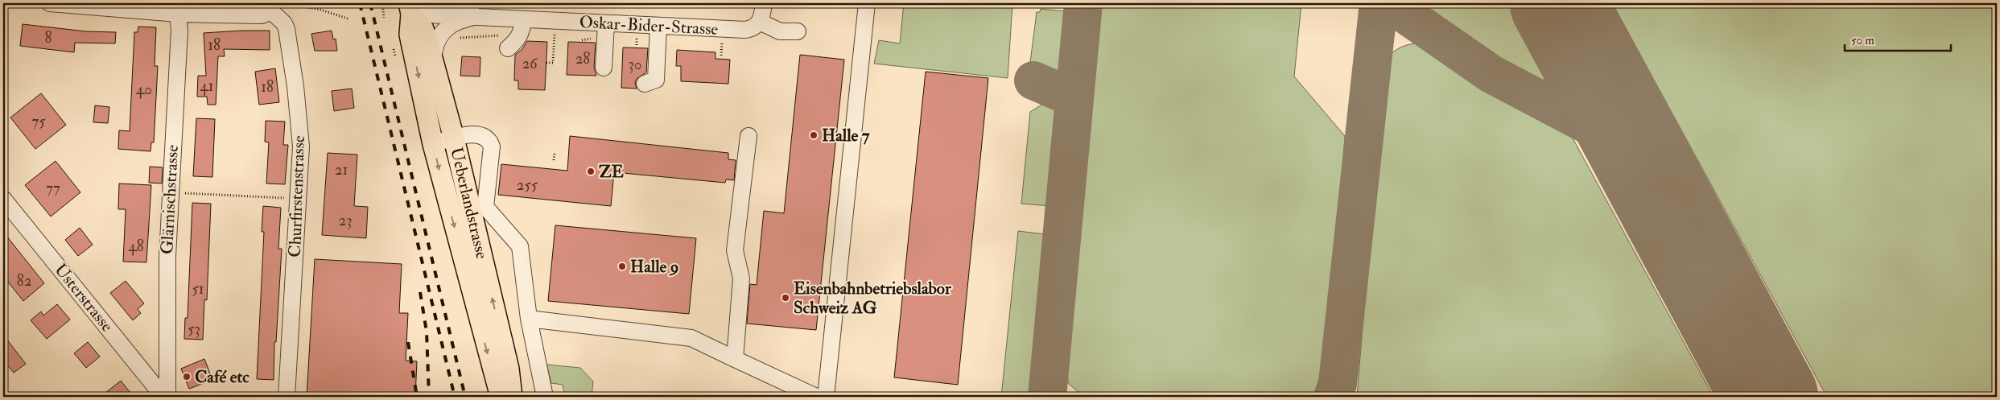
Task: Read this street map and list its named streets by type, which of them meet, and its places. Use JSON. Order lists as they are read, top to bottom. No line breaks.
{"streets":{"main road":["Ueberlandstrasse"],"street":["Oskar-Bider-Strasse","Churfirstenstrasse","Glärnischstrasse","Usterstrasse"]},"crossings":[["Oskar-Bider-Strasse","Ueberlandstrasse"]],"places":["Halle 7","ZE","Halle 9","Eisenbahnbetriebslabor Schweiz AG","Café etc"],"house_numbers":["8","18","28","26","30","41","18","40","75","21","255","77","23","48","82","51","53"],"scale_bar":"50 m"}
